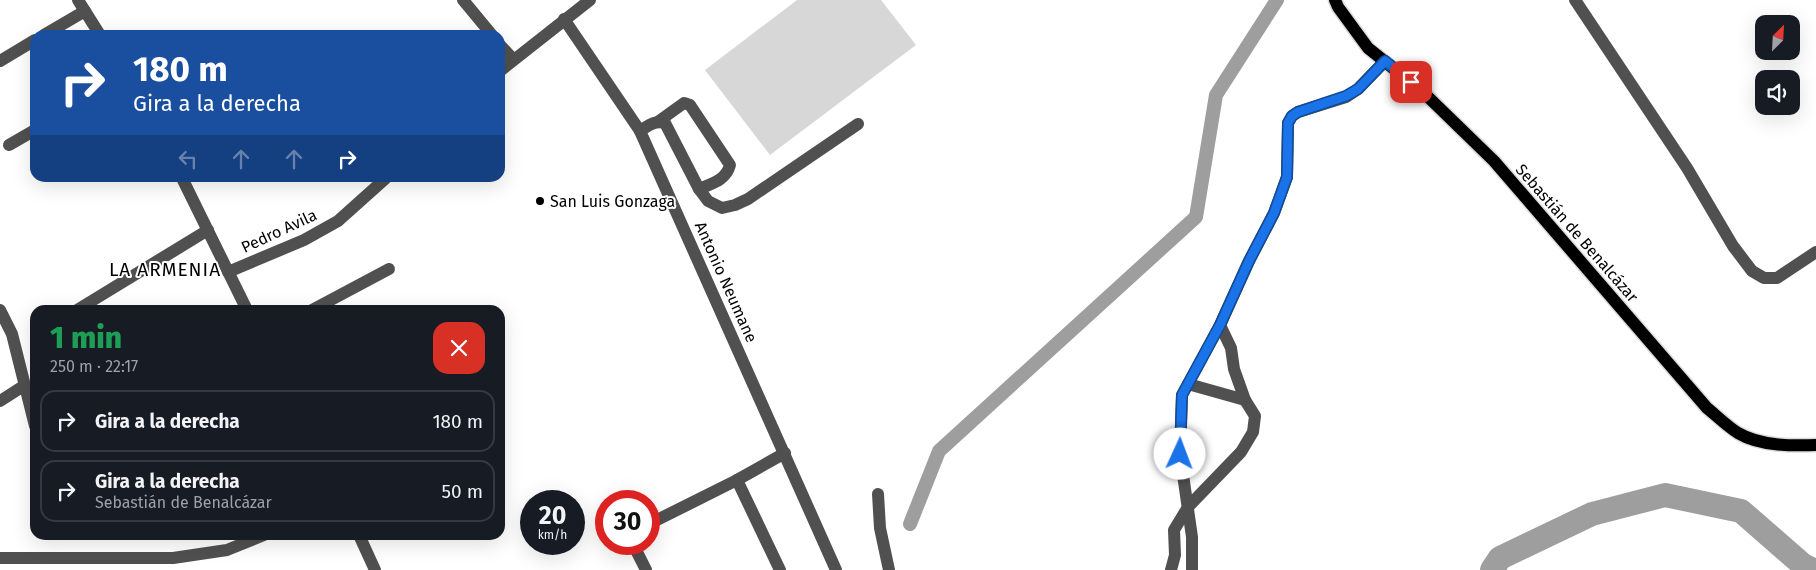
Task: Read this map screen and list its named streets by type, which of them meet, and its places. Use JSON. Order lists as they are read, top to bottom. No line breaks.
{"streets":{"main road":["Sebastián de Benalcázar"],"street":["Pedro Avila","Antonio Neumane"]},"districts":["LA ARMENIA"],"places":["San Luis Gonzaga"],"north":"top right","page":{"turn":["180 m","Gira a la derecha"],"heading":["1 min","250 m · 22:17"],"list":[{"name":"Gira a la derecha","value":"180 m"},{"name":"Gira a la derecha","note":"Sebastián de Benalcázar","value":"50 m"}],"speed":"20 km/h","limit":"30"}}
